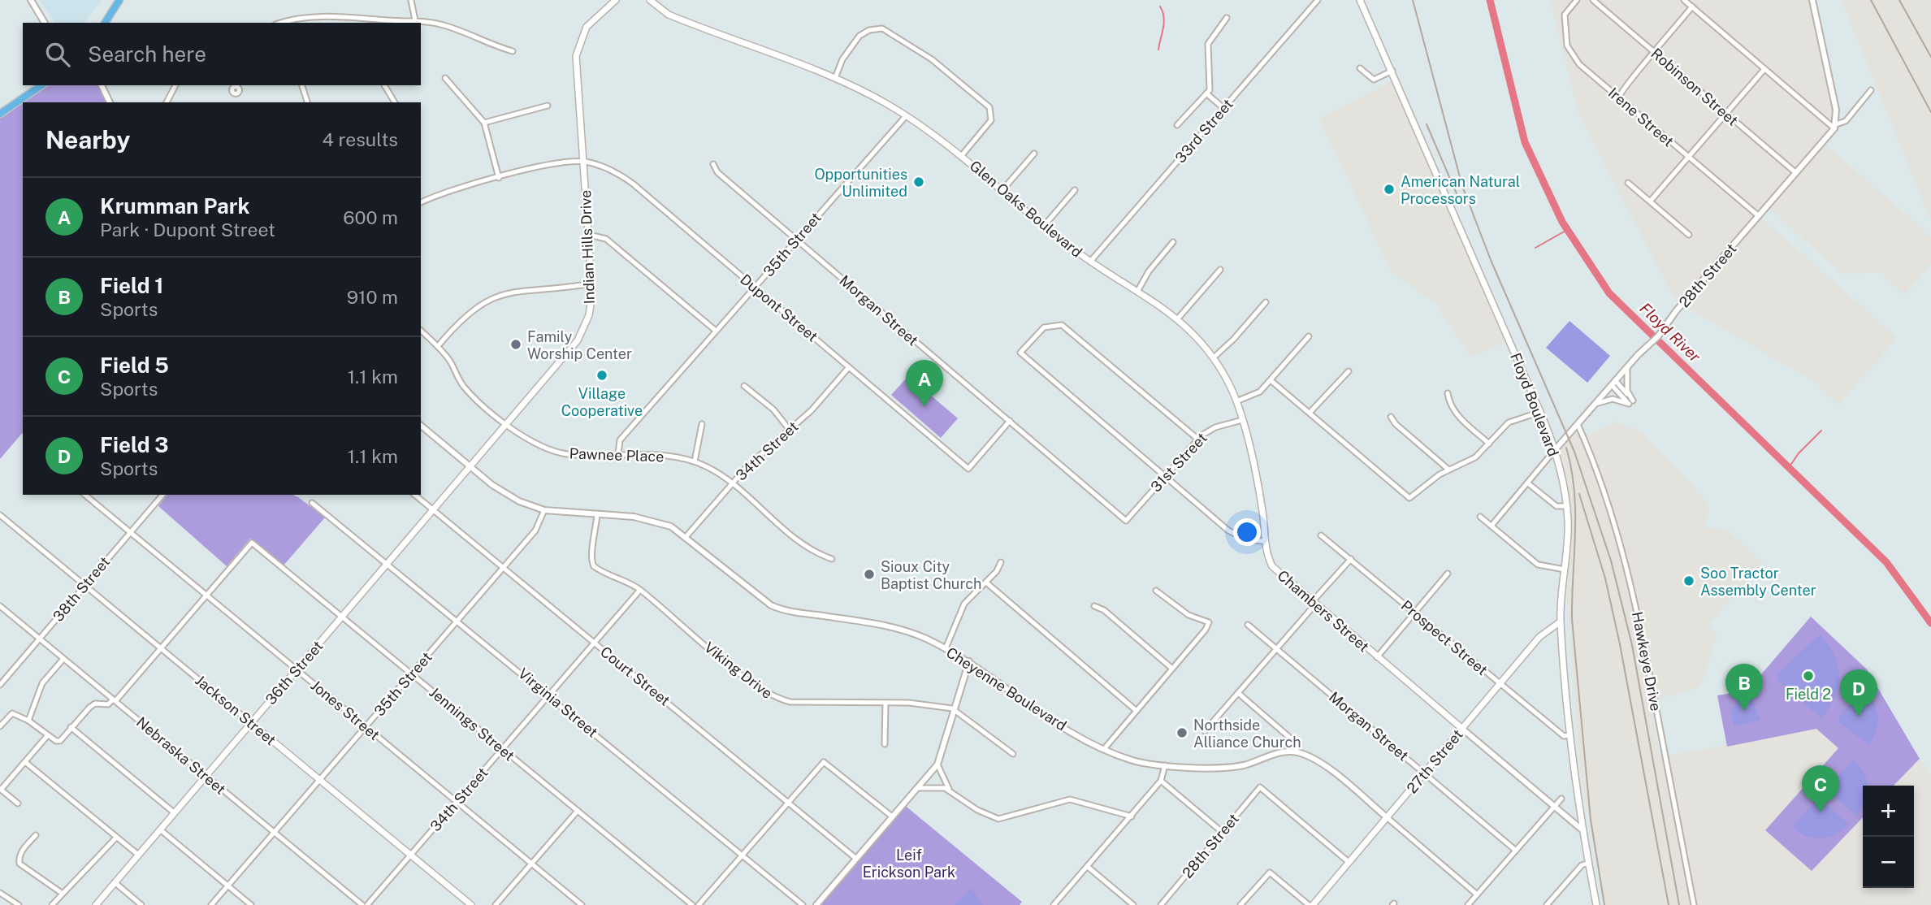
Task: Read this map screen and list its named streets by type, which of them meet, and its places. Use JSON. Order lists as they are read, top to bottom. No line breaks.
{"streets":{"main road":["Glen Oaks Boulevard","Indian Hills Drive","Floyd Boulevard","Chambers Street","36th Street","Jackson Street","27th Street"],"street":["Robinson Street","Irene Street","33rd Street","35th Street","28th Street","Dupont Street","Morgan Street","34th Street","Pawnee Place","31st Street","38th Street","Prospect Street","Hawkeye Drive","Viking Drive","Court Street","Cheyenne Boulevard","Virginia Street","Jones Street","Jennings Street","Nebraska Street"]},"crossings":[["Robinson Street","28th Street"],["Irene Street","28th Street"],["33rd Street","Glen Oaks Boulevard"],["Glen Oaks Boulevard","35th Street"],["Glen Oaks Boulevard","31st Street"],["Glen Oaks Boulevard","Chambers Street"],["35th Street","Dupont Street"],["35th Street","Morgan Street"],["35th Street","Pawnee Place"],["35th Street","Court Street"],["35th Street","Cheyenne Boulevard"],["35th Street","Virginia Street"],["35th Street","Jackson Street"],["35th Street","Jones Street"],["35th Street","Jennings Street"],["35th Street","Nebraska Street"],["Indian Hills Drive","Dupont Street"],["Indian Hills Drive","Pawnee Place"],["Indian Hills Drive","36th Street"],["Indian Hills Drive","Cheyenne Boulevard"],["28th Street","Floyd Boulevard"],["28th Street","Hawkeye Drive"],["28th Street","27th Street"],["Dupont Street","Morgan Street"],["Dupont Street","34th Street"],["Morgan Street","31st Street"],["Morgan Street","27th Street"],["Floyd Boulevard","Chambers Street"],["Floyd Boulevard","Prospect Street"],["Floyd Boulevard","27th Street"],["34th Street","Pawnee Place"],["34th Street","Viking Drive"],["34th Street","Court Street"],["34th Street","Cheyenne Boulevard"],["34th Street","Virginia Street"],["34th Street","Jackson Street"],["34th Street","Jones Street"],["34th Street","Jennings Street"],["38th Street","Jackson Street"],["38th Street","Jones Street"],["38th Street","Nebraska Street"],["Chambers Street","27th Street"],["Prospect Street","27th Street"],["Viking Drive","Cheyenne Boulevard"],["36th Street","Court Street"],["36th Street","Cheyenne Boulevard"],["36th Street","Virginia Street"],["36th Street","Jackson Street"],["36th Street","Jones Street"],["36th Street","Jennings Street"],["36th Street","Nebraska Street"],["Jones Street","Jennings Street"]],"water":["Floyd River"],"parks":["Leif Erickson Park"],"places":["Opportunities Unlimited","American Natural Processors","Family Worship Center","Village Cooperative","Sioux City Baptist Church","Soo Tractor Assembly Center","Field 2","Northside Alliance Church"],"page":{"search":"Search here","heading":["Nearby","4 results"],"list":[{"mark":"A","name":"Krumman Park","note":"Park · Dupont Street","value":"600 m"},{"mark":"B","name":"Field 1","note":"Sports","value":"910 m"},{"mark":"C","name":"Field 5","note":"Sports","value":"1.1 km"},{"mark":"D","name":"Field 3","note":"Sports","value":"1.1 km"}],"pins":["A","B","D","C"],"map_buttons":["+","−"]}}
